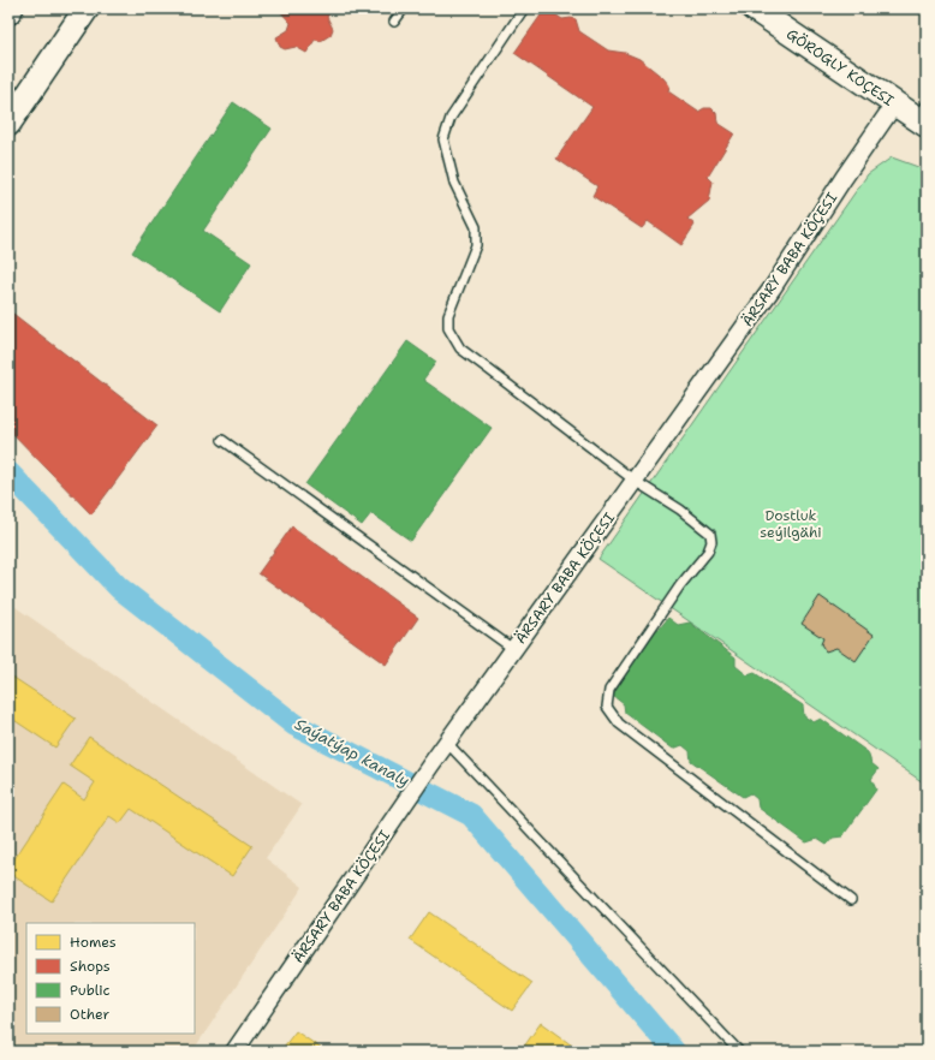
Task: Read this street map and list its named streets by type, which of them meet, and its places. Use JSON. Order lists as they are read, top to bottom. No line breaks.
{"streets":{"main road":["GÖROGLY KOÇESI"],"street":["ÄRSARY BABA KÖÇESI"]},"crossings":[["GÖROGLY KOÇESI","ÄRSARY BABA KÖÇESI"]],"water":["Saýatýap kanaly"],"parks":["Dostluk seýilgähi"],"legend":["Homes","Shops","Public","Other"]}
